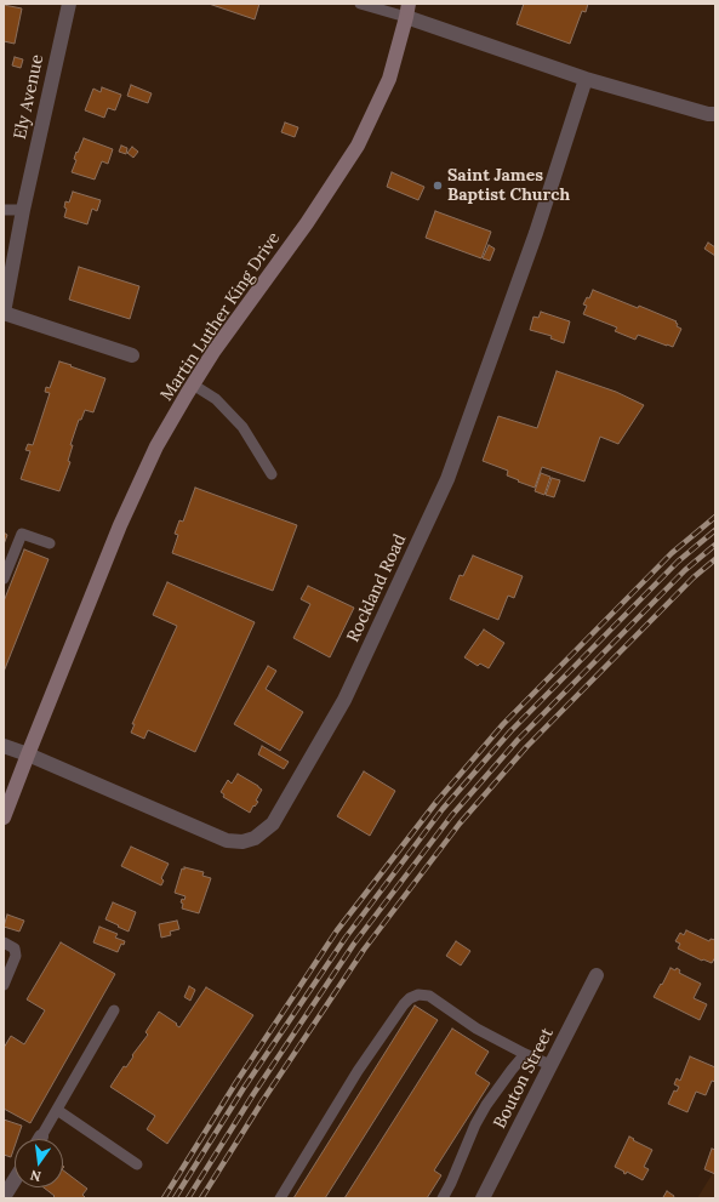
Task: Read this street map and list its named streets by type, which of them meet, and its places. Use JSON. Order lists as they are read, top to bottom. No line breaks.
{"streets":{"main road":["Martin Luther King Drive"],"street":["Ely Avenue","Rockland Road","Bouton Street"]},"crossings":[["Martin Luther King Drive","Rockland Road"]],"places":["Saint James Baptist Church"],"north":"bottom"}
